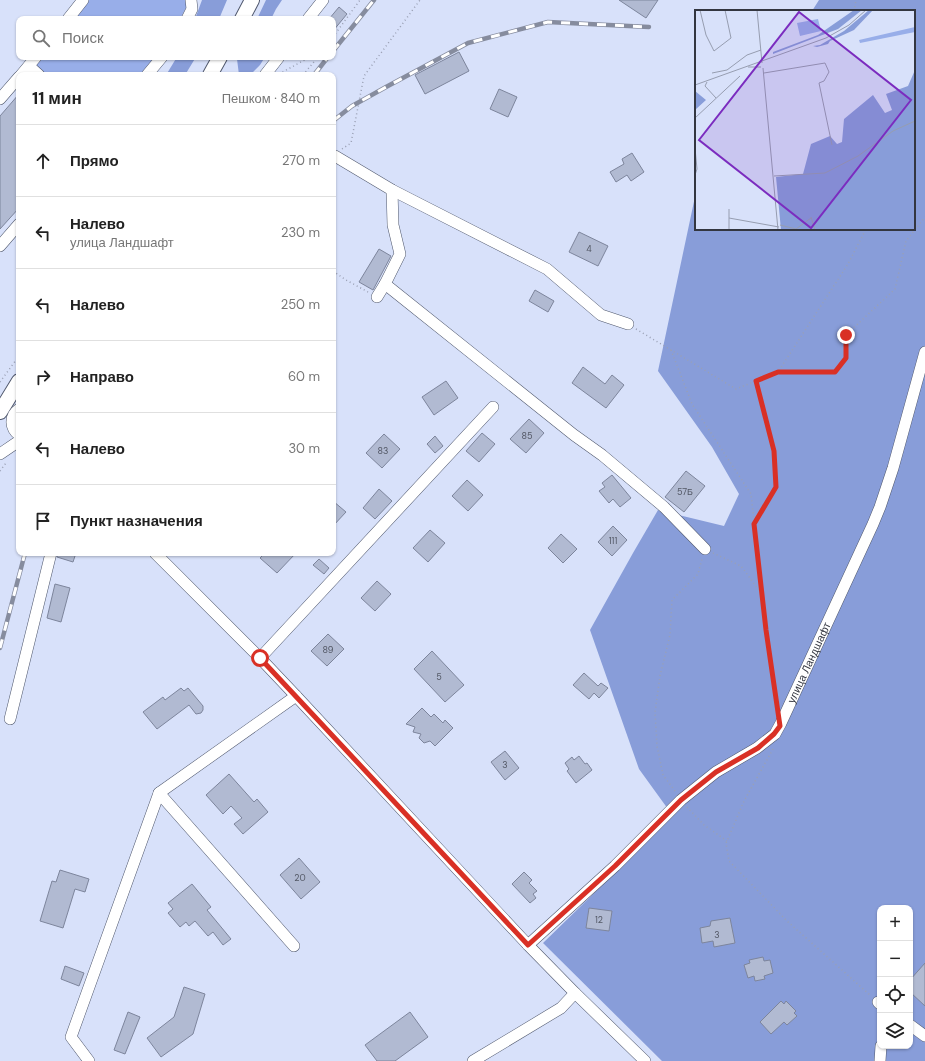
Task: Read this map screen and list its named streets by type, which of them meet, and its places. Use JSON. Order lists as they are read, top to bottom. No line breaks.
{"streets":{"street":["улица Ландшафт"]},"house_numbers":["4","85","83","57Б","111","89","5","3","20","12","3"],"page":{"search":"Поиск","heading":["11 мин","Пешком · 840 m"],"list":[["Прямо","270 m"],["Налево","улица Ландшафт","230 m"],["Налево","250 m"],["Направо","60 m"],["Налево","30 m"],"Пункт назначения"],"map_buttons":["+","−"]}}
